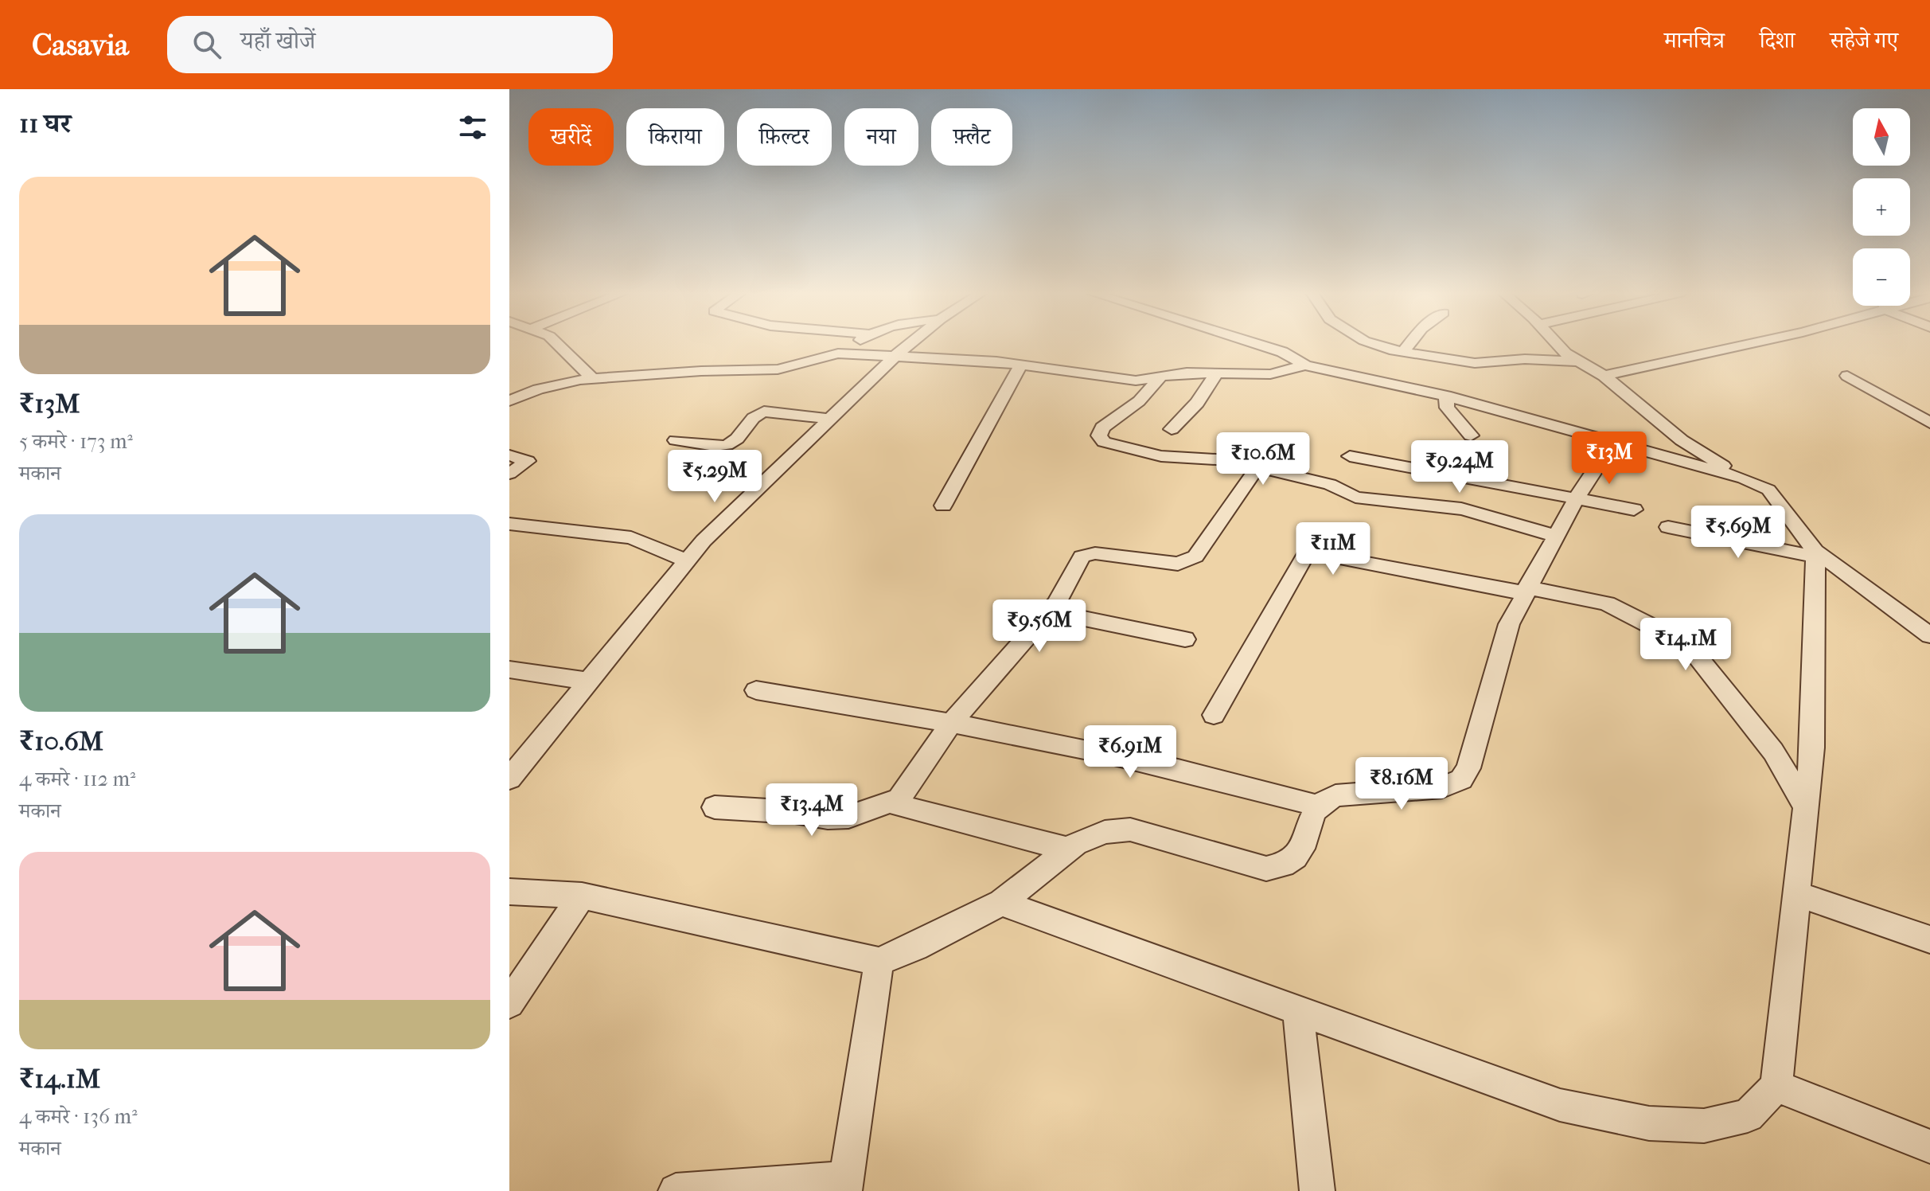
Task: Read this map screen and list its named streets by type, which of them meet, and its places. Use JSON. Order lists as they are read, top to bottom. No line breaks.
{"north":"top","page":{"header":"Casavia","search":"यहाँ खोजें","nav":["मानचित्र","दिशा","सहेजे गए"],"heading":"11 घर","map_buttons":["+","−"],"chip":["खरीदें","किराया","फ़िल्टर","नया","फ़्लैट"],"list":[{"name":"₹13M","note":"5 कमरे · 173 m² · मकान"},{"name":"₹10.6M","note":"4 कमरे · 112 m² · मकान"},{"name":"₹14.1M","note":"4 कमरे · 136 m² · मकान"}],"price":["₹13M","₹10.6M","₹9.24M","₹5.29M","₹5.69M","₹11M","₹9.56M","₹14.1M","₹6.91M","₹8.16M","₹13.4M"]}}
